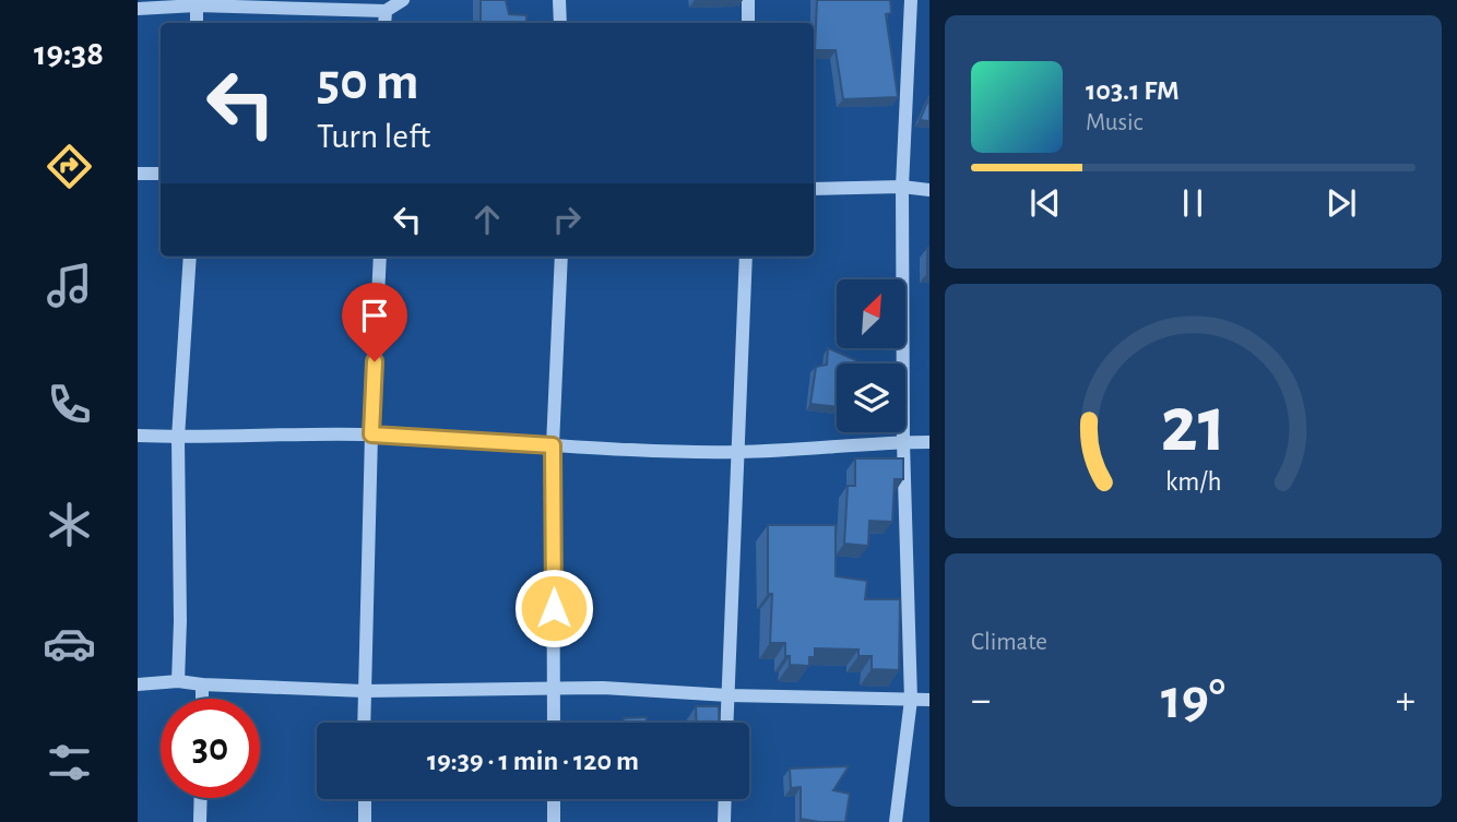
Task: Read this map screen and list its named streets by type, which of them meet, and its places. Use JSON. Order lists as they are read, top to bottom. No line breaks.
{"north":"top right","page":{"tabs":"19:38","turn":["50 m","Turn left"],"song":["103.1 FM","Music"],"tile":"Climate","heat":["−","19°","+"],"limit":"30","trip":"19:39 · 1 min · 120 m","gauge":["21","km/h"]}}
